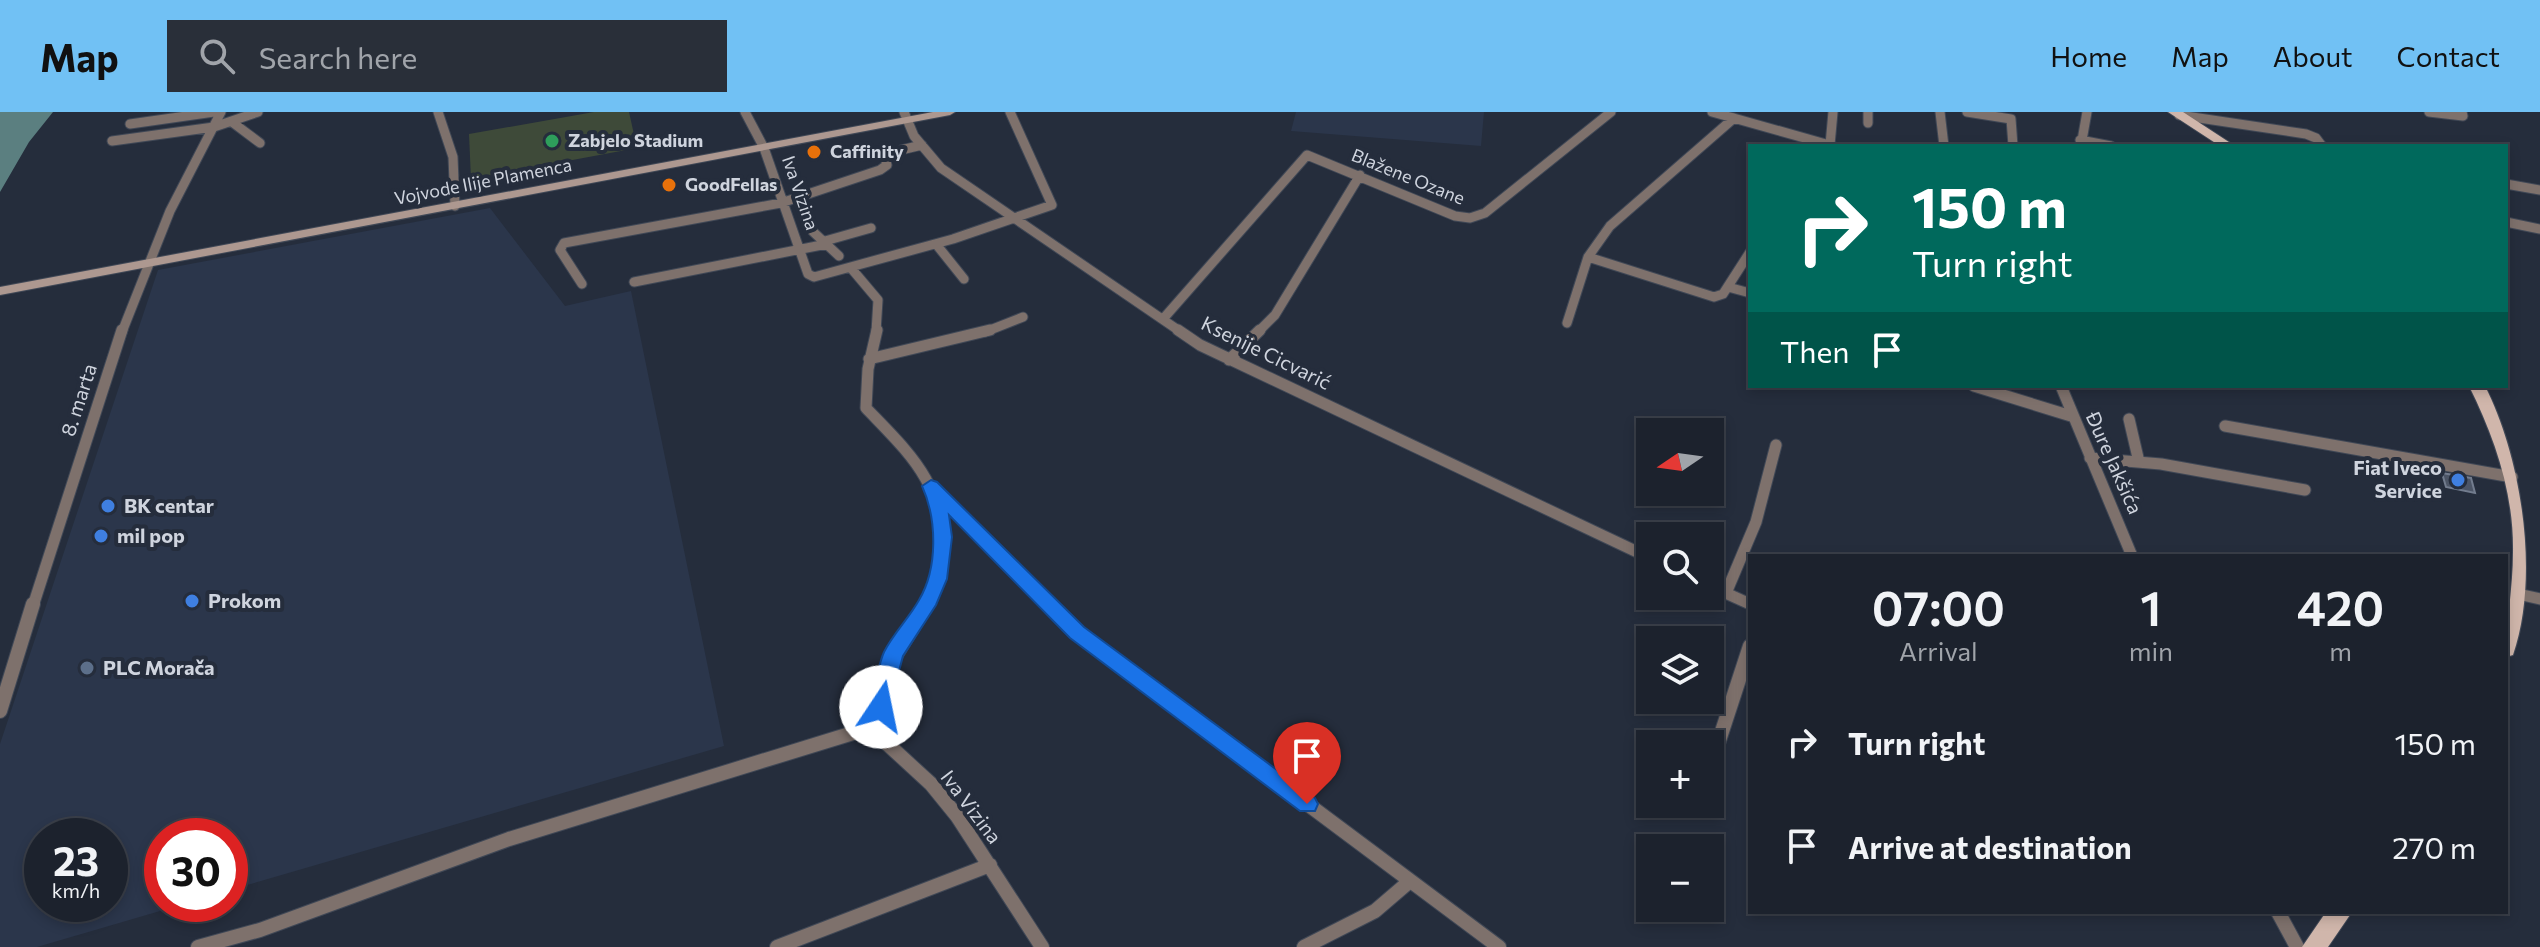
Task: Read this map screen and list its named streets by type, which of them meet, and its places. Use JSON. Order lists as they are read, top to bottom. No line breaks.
{"streets":{"street":["Blažene Ozane","Vojvode Ilije Plamenca","Iva Vizina","Ksenije Cicvarić","8. marta","Đure Jakšića"]},"crossings":[["Blažene Ozane","Ksenije Cicvarić"],["Vojvode Ilije Plamenca","Iva Vizina"],["Vojvode Ilije Plamenca","Ksenije Cicvarić"],["Vojvode Ilije Plamenca","8. marta"],["Iva Vizina","Ksenije Cicvarić"]],"places":["Zabjelo Stadium","Caffinity","GoodFellas","Fiat Iveco Service","BK centar","mil pop","Prokom","PLC Morača"],"north":"left","page":{"header":"Map","search":"Search here","nav":["Home","Map","About","Contact"],"turn":["150 m","Turn right"],"then":"Then","map_buttons":["+","−"],"eta":["07:00","Arrival","1","min","420","m"],"list":[{"name":"Turn right","value":"150 m"},{"name":"Arrive at destination","value":"270 m"}],"speed":"23 km/h","limit":"30"}}
